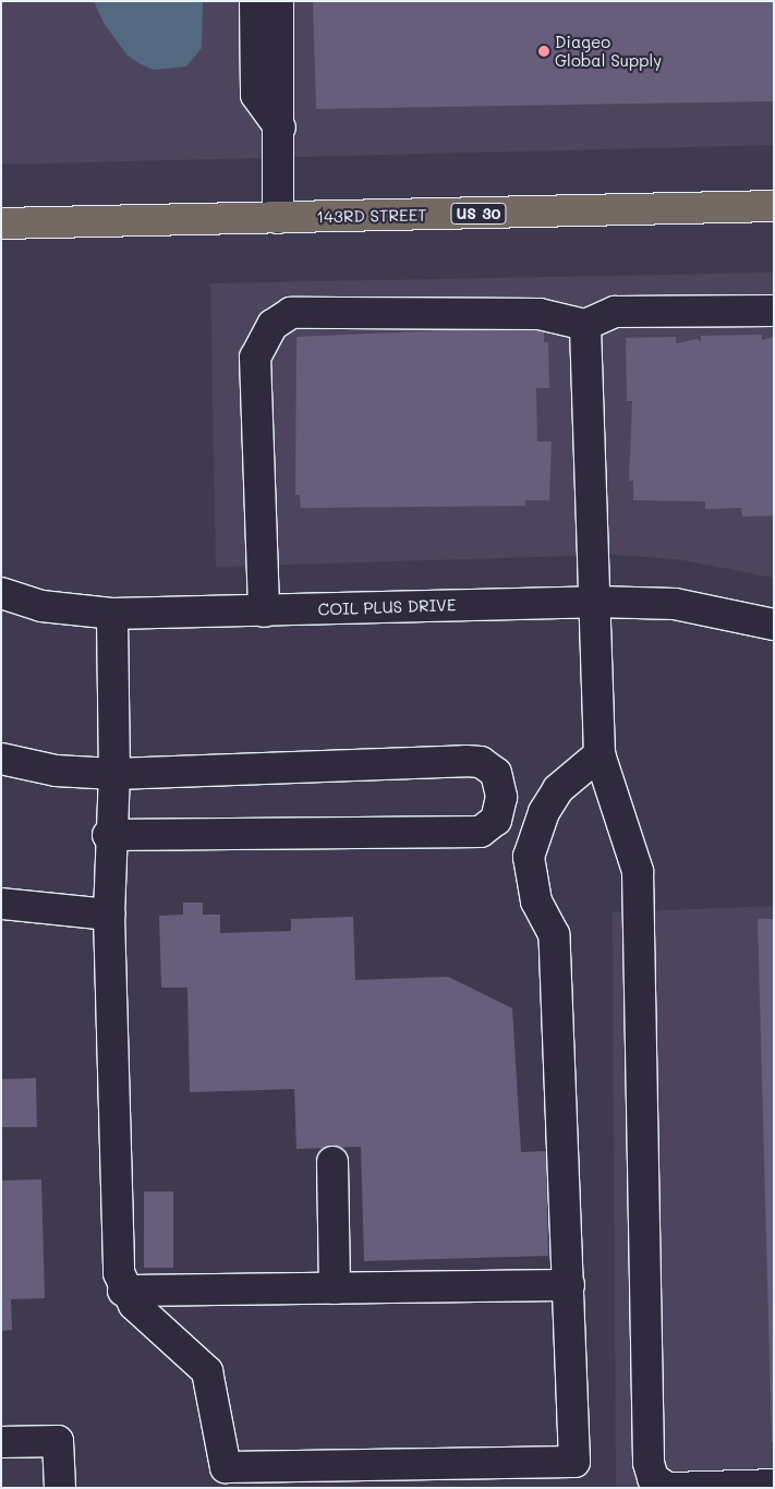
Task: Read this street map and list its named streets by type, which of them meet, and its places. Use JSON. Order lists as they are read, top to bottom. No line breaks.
{"streets":{"main road":["US 30","143RD STREET"],"street":["COIL PLUS DRIVE"]},"places":["Diageo Global Supply"]}
